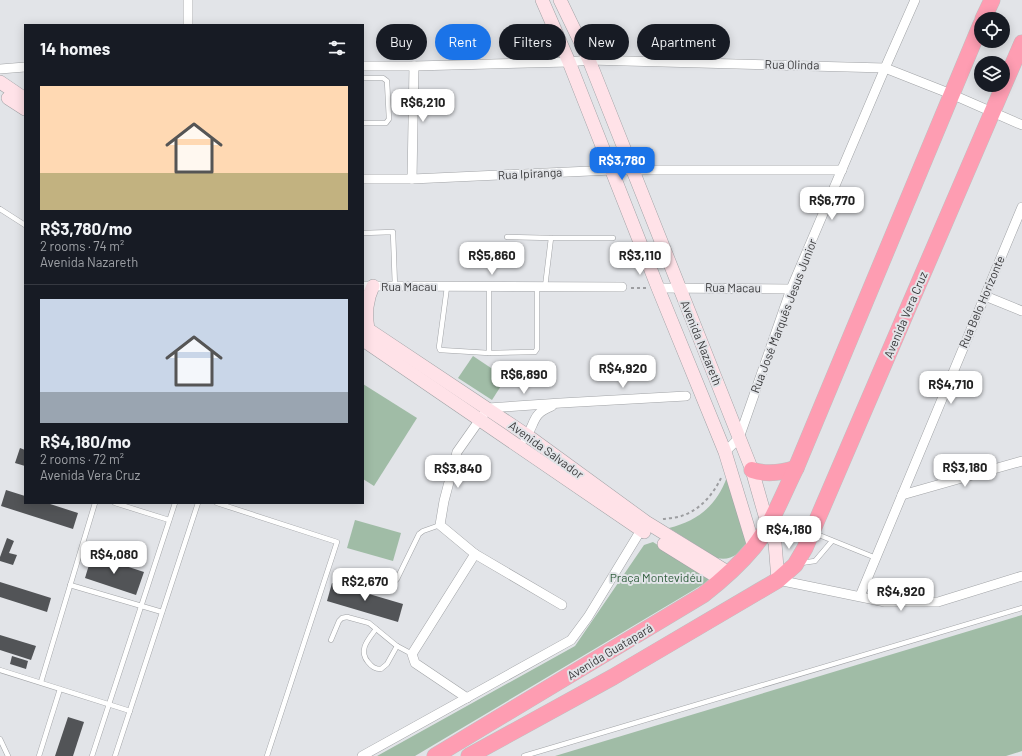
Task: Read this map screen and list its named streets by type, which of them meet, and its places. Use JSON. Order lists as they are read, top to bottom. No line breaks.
{"streets":{"highway":["Avenida Vera Cruz","Avenida Guatapará"],"street":["Rua Olinda","Rua Ipiranga","Rua Macau","Rua Belo Horizonte","Rua José Marquês Jesus Junior","Avenida Nazareth","Avenida Salvador"]},"crossings":[["Rua Olinda","Avenida Vera Cruz"],["Rua Olinda","Rua José Marquês Jesus Junior"],["Rua Olinda","Avenida Nazareth"],["Rua Ipiranga","Rua José Marquês Jesus Junior"],["Rua Ipiranga","Avenida Nazareth"],["Rua Macau","Rua José Marquês Jesus Junior"],["Rua Macau","Avenida Nazareth"],["Avenida Vera Cruz","Avenida Nazareth"],["Avenida Vera Cruz","Avenida Guatapará"],["Rua José Marquês Jesus Junior","Avenida Nazareth"],["Avenida Nazareth","Avenida Guatapará"],["Avenida Salvador","Avenida Guatapará"]],"parks":["Praça Montevidéu"],"page":{"chip":["Buy","Rent","Filters","New","Apartment"],"heading":"14 homes","list":[{"name":"R$3,780/mo","note":"2 rooms · 74 m² · Avenida Nazareth"},{"name":"R$4,180/mo","note":"2 rooms · 72 m² · Avenida Vera Cruz"}],"price":["R$6,210","R$3,780","R$6,770","R$5,860","R$3,110","R$4,920","R$6,890","R$4,710","R$3,180","R$3,840","R$4,180","R$4,080","R$2,670","R$4,920"]}}
